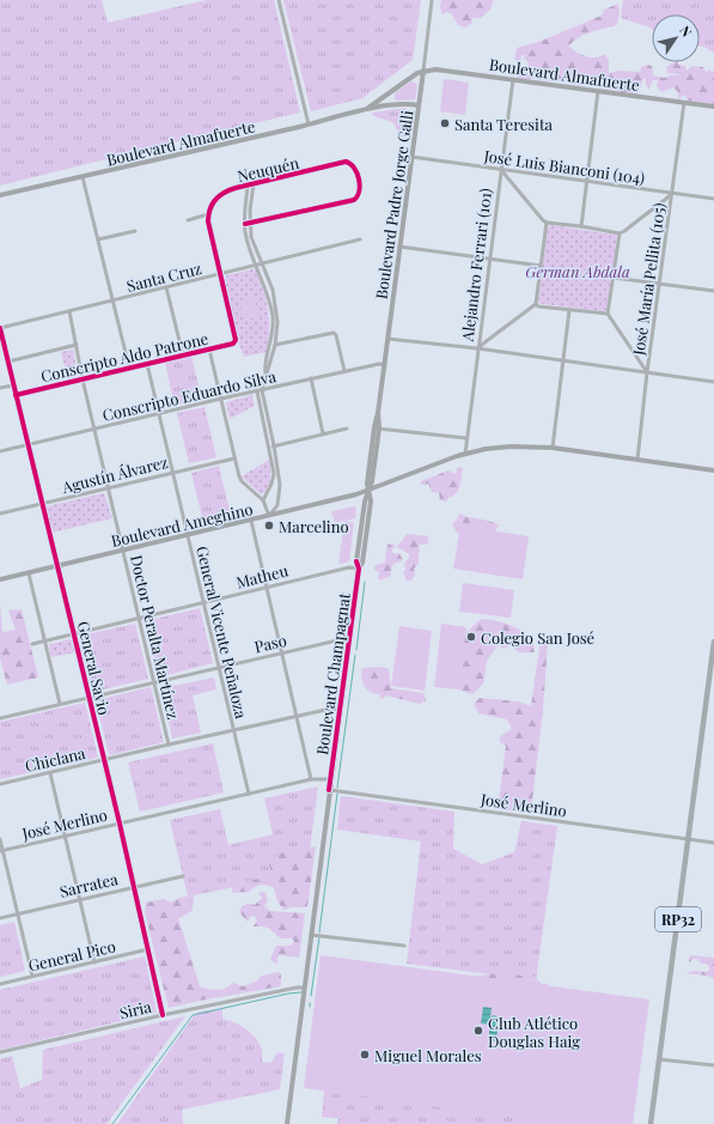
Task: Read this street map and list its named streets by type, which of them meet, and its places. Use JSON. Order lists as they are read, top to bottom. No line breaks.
{"streets":{"main road":["Boulevard Almafuerte","Boulevard Padre Jorge Galli","Boulevard Ameghino","Boulevard Champagnat","RP32"],"street":["José Luis Bianconi (104)","Neuquén","Alejandro Ferrari (101)","Santa Cruz","José María Pellita (105)","Conscripto Aldo Patrone","Conscripto Eduardo Silva","Agustín Álvarez","Matheu","General Vicente Peñaloza","Doctor Peralta Martínez","Paso","General Savio","Chiclana","José Merlino","Sarratea","General Pico","Siria"]},"crossings":[["Boulevard Almafuerte","Boulevard Padre Jorge Galli"],["Boulevard Almafuerte","Alejandro Ferrari (101)"],["Boulevard Almafuerte","José María Pellita (105)"],["José Luis Bianconi (104)","Boulevard Padre Jorge Galli"],["José Luis Bianconi (104)","Alejandro Ferrari (101)"],["José Luis Bianconi (104)","José María Pellita (105)"],["Boulevard Padre Jorge Galli","Conscripto Eduardo Silva"],["Boulevard Padre Jorge Galli","Boulevard Ameghino"],["Boulevard Padre Jorge Galli","Boulevard Champagnat"],["Alejandro Ferrari (101)","Boulevard Ameghino"],["Santa Cruz","Conscripto Aldo Patrone"],["Santa Cruz","Doctor Peralta Martínez"],["Santa Cruz","General Savio"],["José María Pellita (105)","Boulevard Ameghino"],["Conscripto Aldo Patrone","General Vicente Peñaloza"],["Conscripto Aldo Patrone","Doctor Peralta Martínez"],["Conscripto Aldo Patrone","General Savio"],["Conscripto Eduardo Silva","General Vicente Peñaloza"],["Conscripto Eduardo Silva","Doctor Peralta Martínez"],["Conscripto Eduardo Silva","General Savio"],["Agustín Álvarez","General Vicente Peñaloza"],["Agustín Álvarez","Doctor Peralta Martínez"],["Agustín Álvarez","General Savio"],["Boulevard Ameghino","General Vicente Peñaloza"],["Boulevard Ameghino","Doctor Peralta Martínez"],["Boulevard Ameghino","General Savio"],["Boulevard Ameghino","Boulevard Champagnat"],["Matheu","General Vicente Peñaloza"],["Matheu","Doctor Peralta Martínez"],["Matheu","General Savio"],["Matheu","Boulevard Champagnat"],["General Vicente Peñaloza","Paso"],["General Vicente Peñaloza","Chiclana"],["General Vicente Peñaloza","José Merlino"],["Doctor Peralta Martínez","Paso"],["Doctor Peralta Martínez","Chiclana"],["Paso","General Savio"],["Paso","Boulevard Champagnat"],["General Savio","Chiclana"],["General Savio","José Merlino"],["General Savio","Sarratea"],["General Savio","General Pico"],["General Savio","Siria"],["Boulevard Champagnat","Chiclana"],["Boulevard Champagnat","José Merlino"],["Boulevard Champagnat","Siria"],["José Merlino","RP32"]],"parks":["German Abdala"],"places":["Santa Teresita","Marcelino","Colegio San José","Club Atlético Douglas Haig","Miguel Morales"],"north":"top right"}
